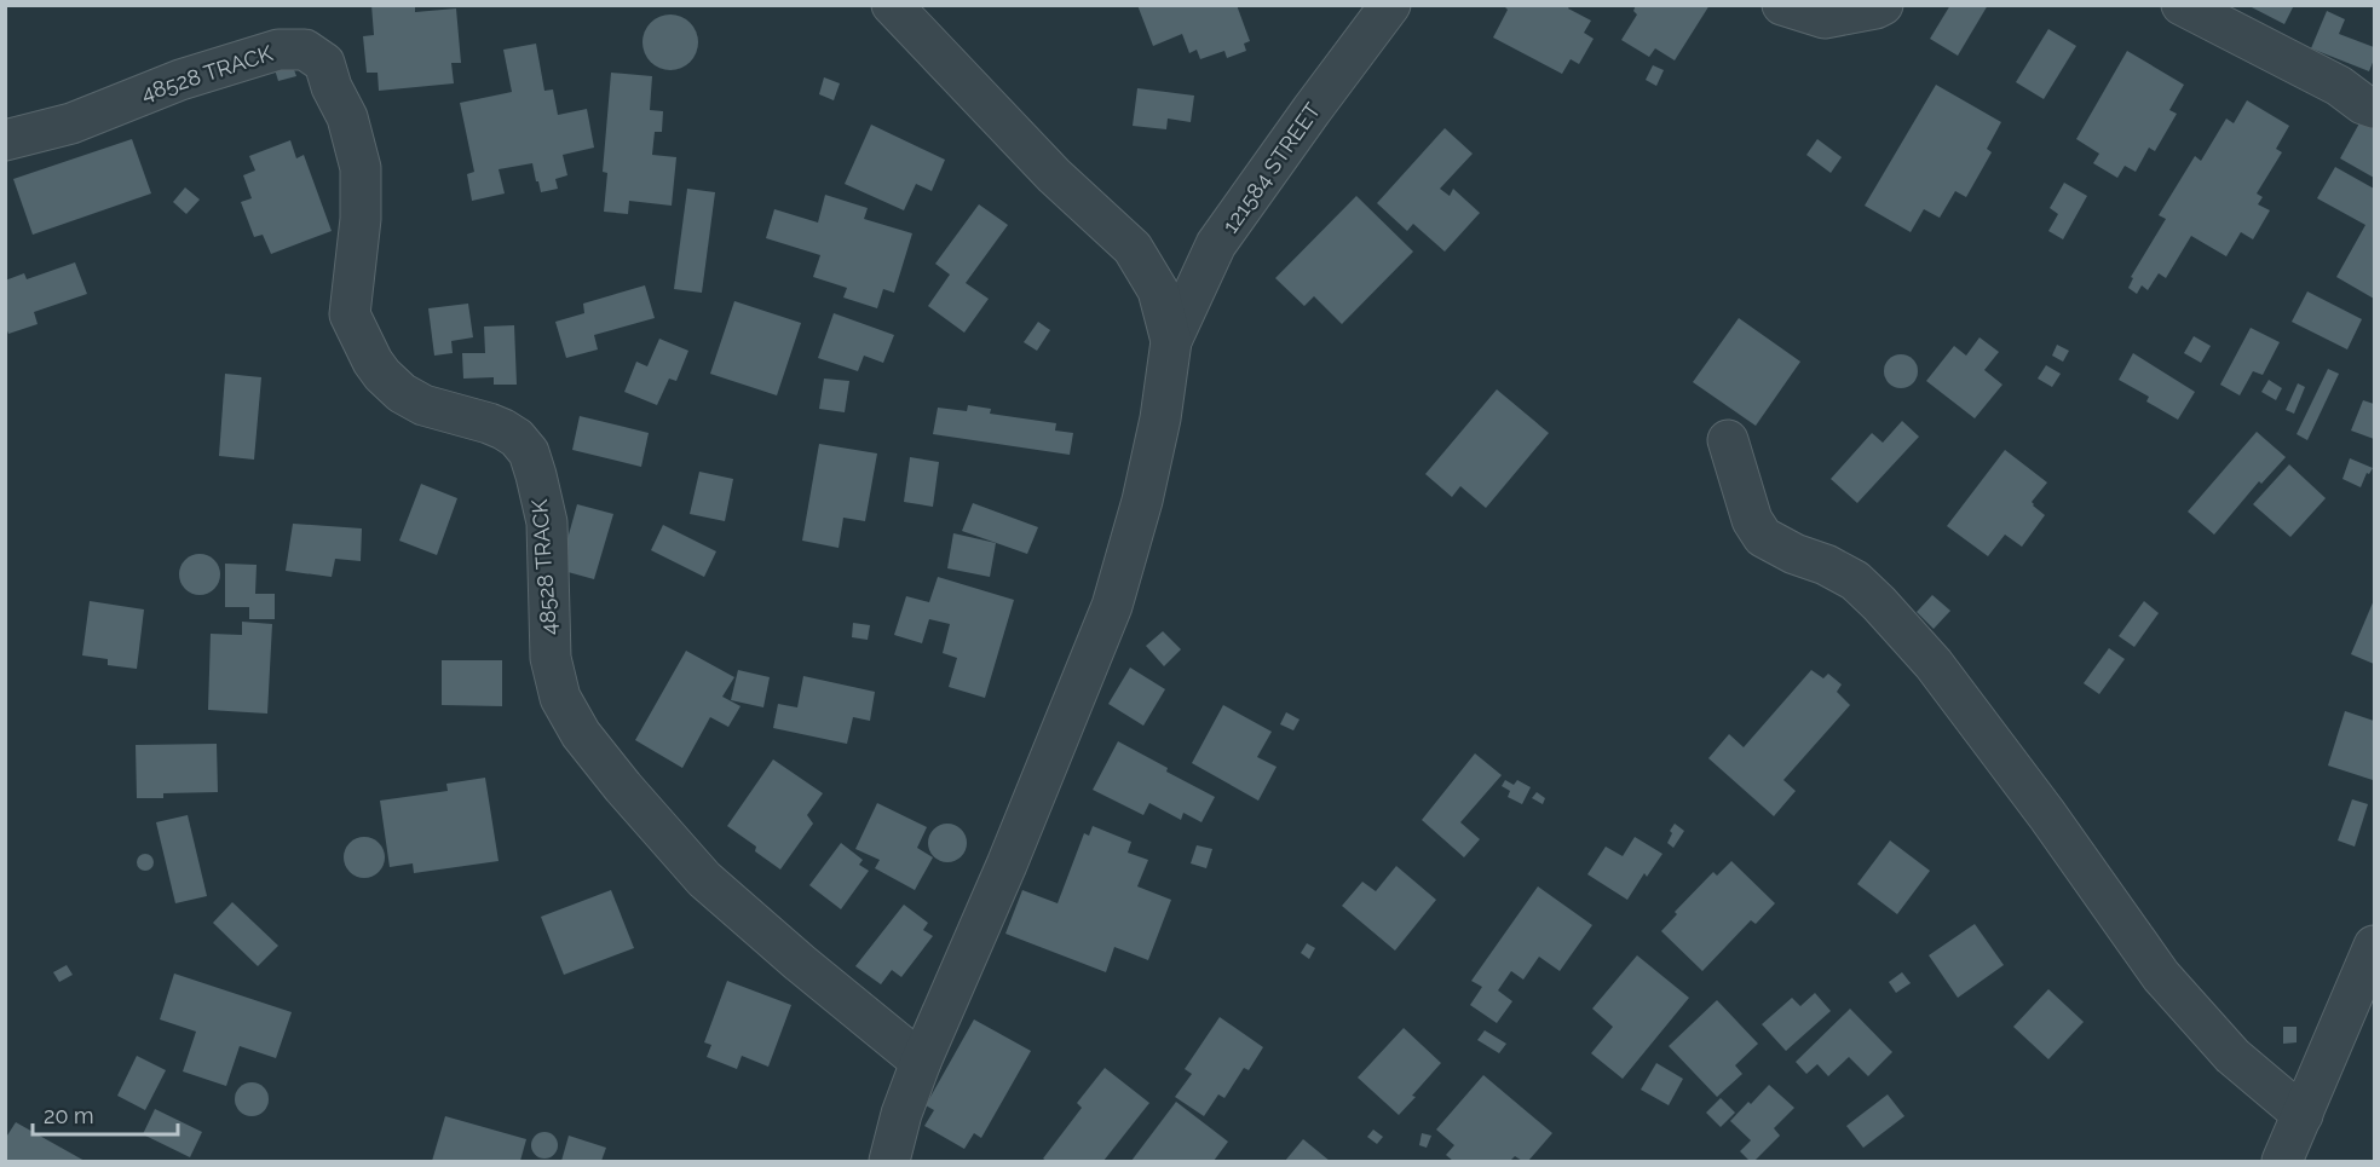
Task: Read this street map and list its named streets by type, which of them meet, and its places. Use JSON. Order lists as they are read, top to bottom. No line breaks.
{"streets":{"street":["48528 TRACK","121584 STREET"]},"scale_bar":"20 m"}
